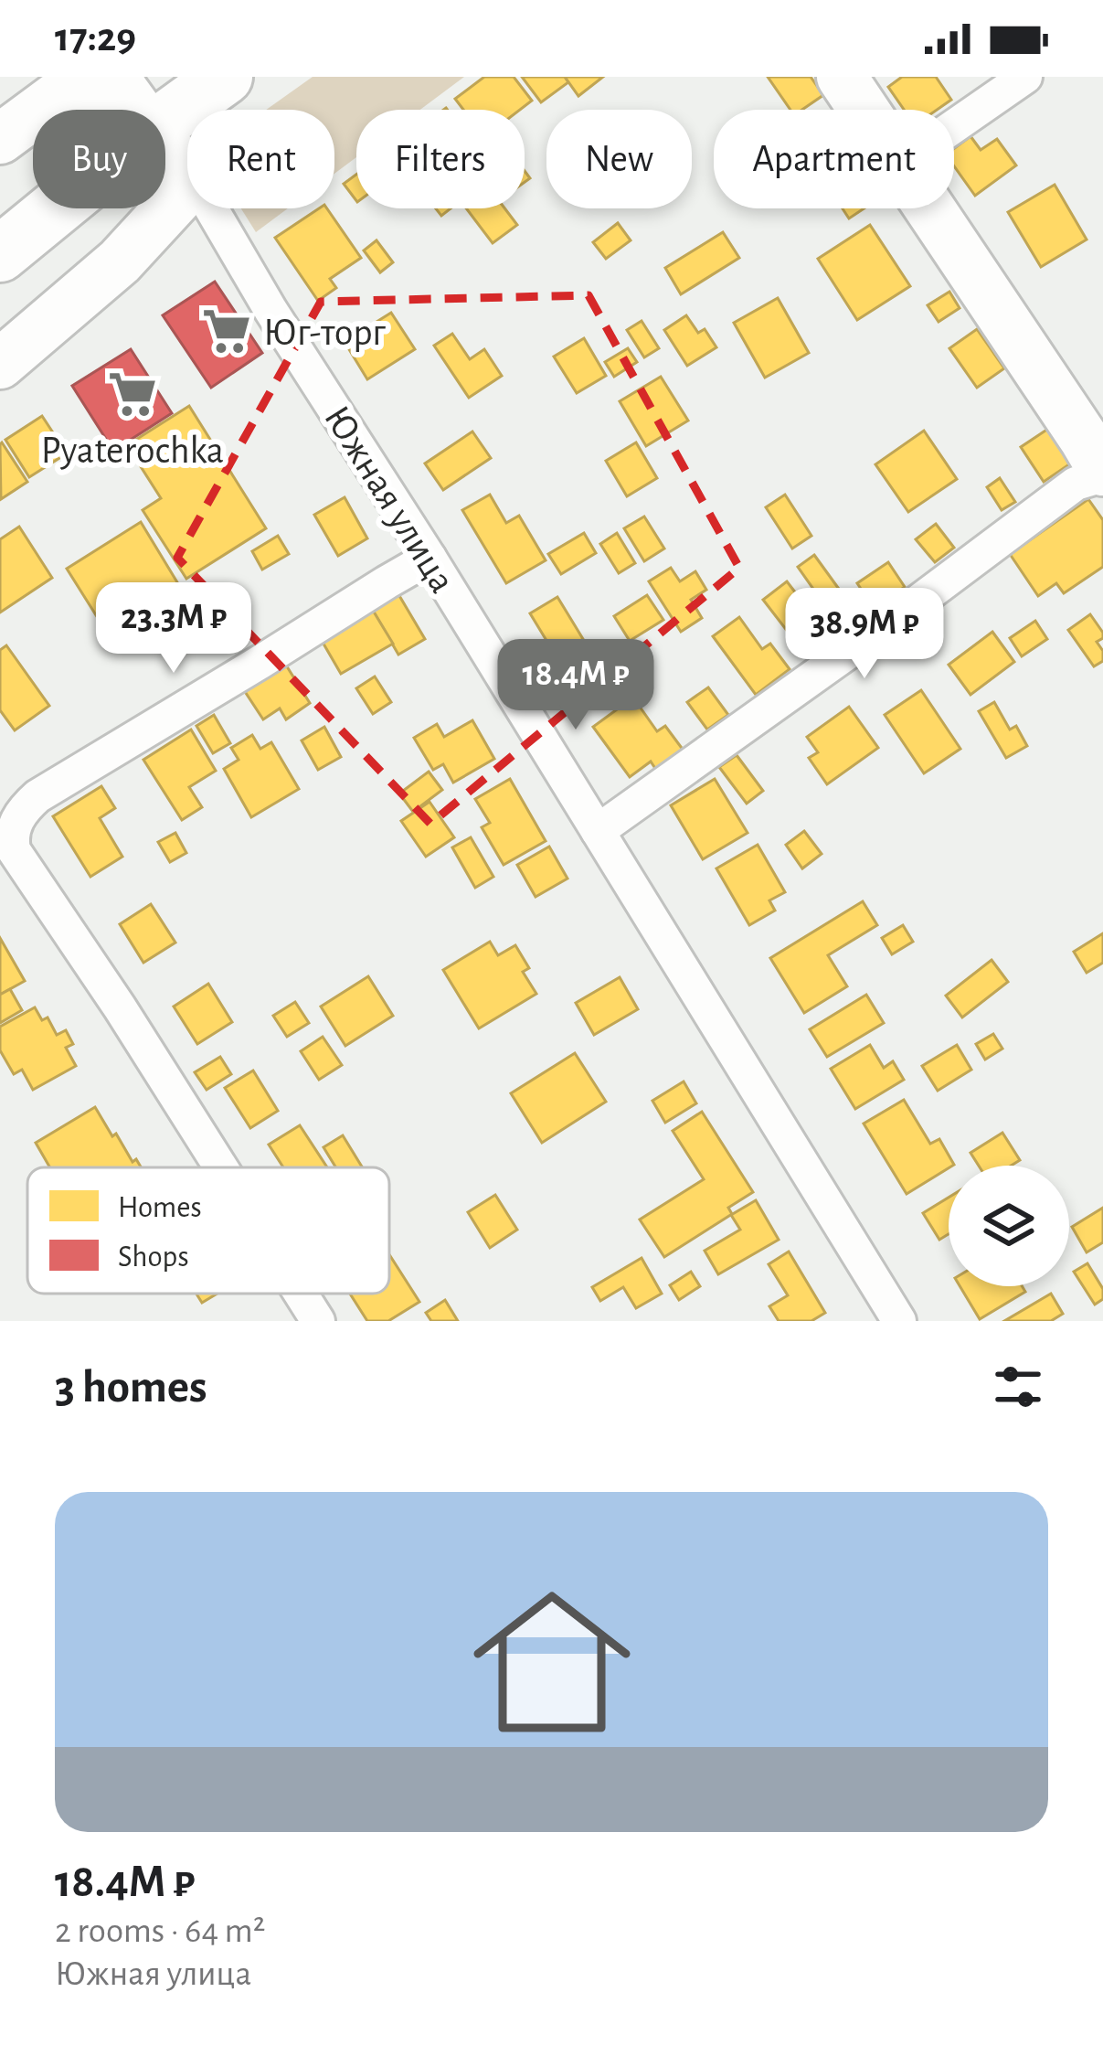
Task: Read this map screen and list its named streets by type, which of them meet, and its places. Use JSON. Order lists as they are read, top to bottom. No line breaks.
{"streets":{"street":["Южная улица"]},"places":{"supermarket":["Юг-торг","Pyaterochka"]},"legend":["Homes","Shops"],"page":{"status":"17:29","chip":["Buy","Rent","Filters","New","Apartment"],"price":["23.3M ₽","38.9M ₽","18.4M ₽"],"heading":"3 homes","list":[{"name":"18.4M ₽","note":"2 rooms · 64 m² · Южная улица"}]}}
